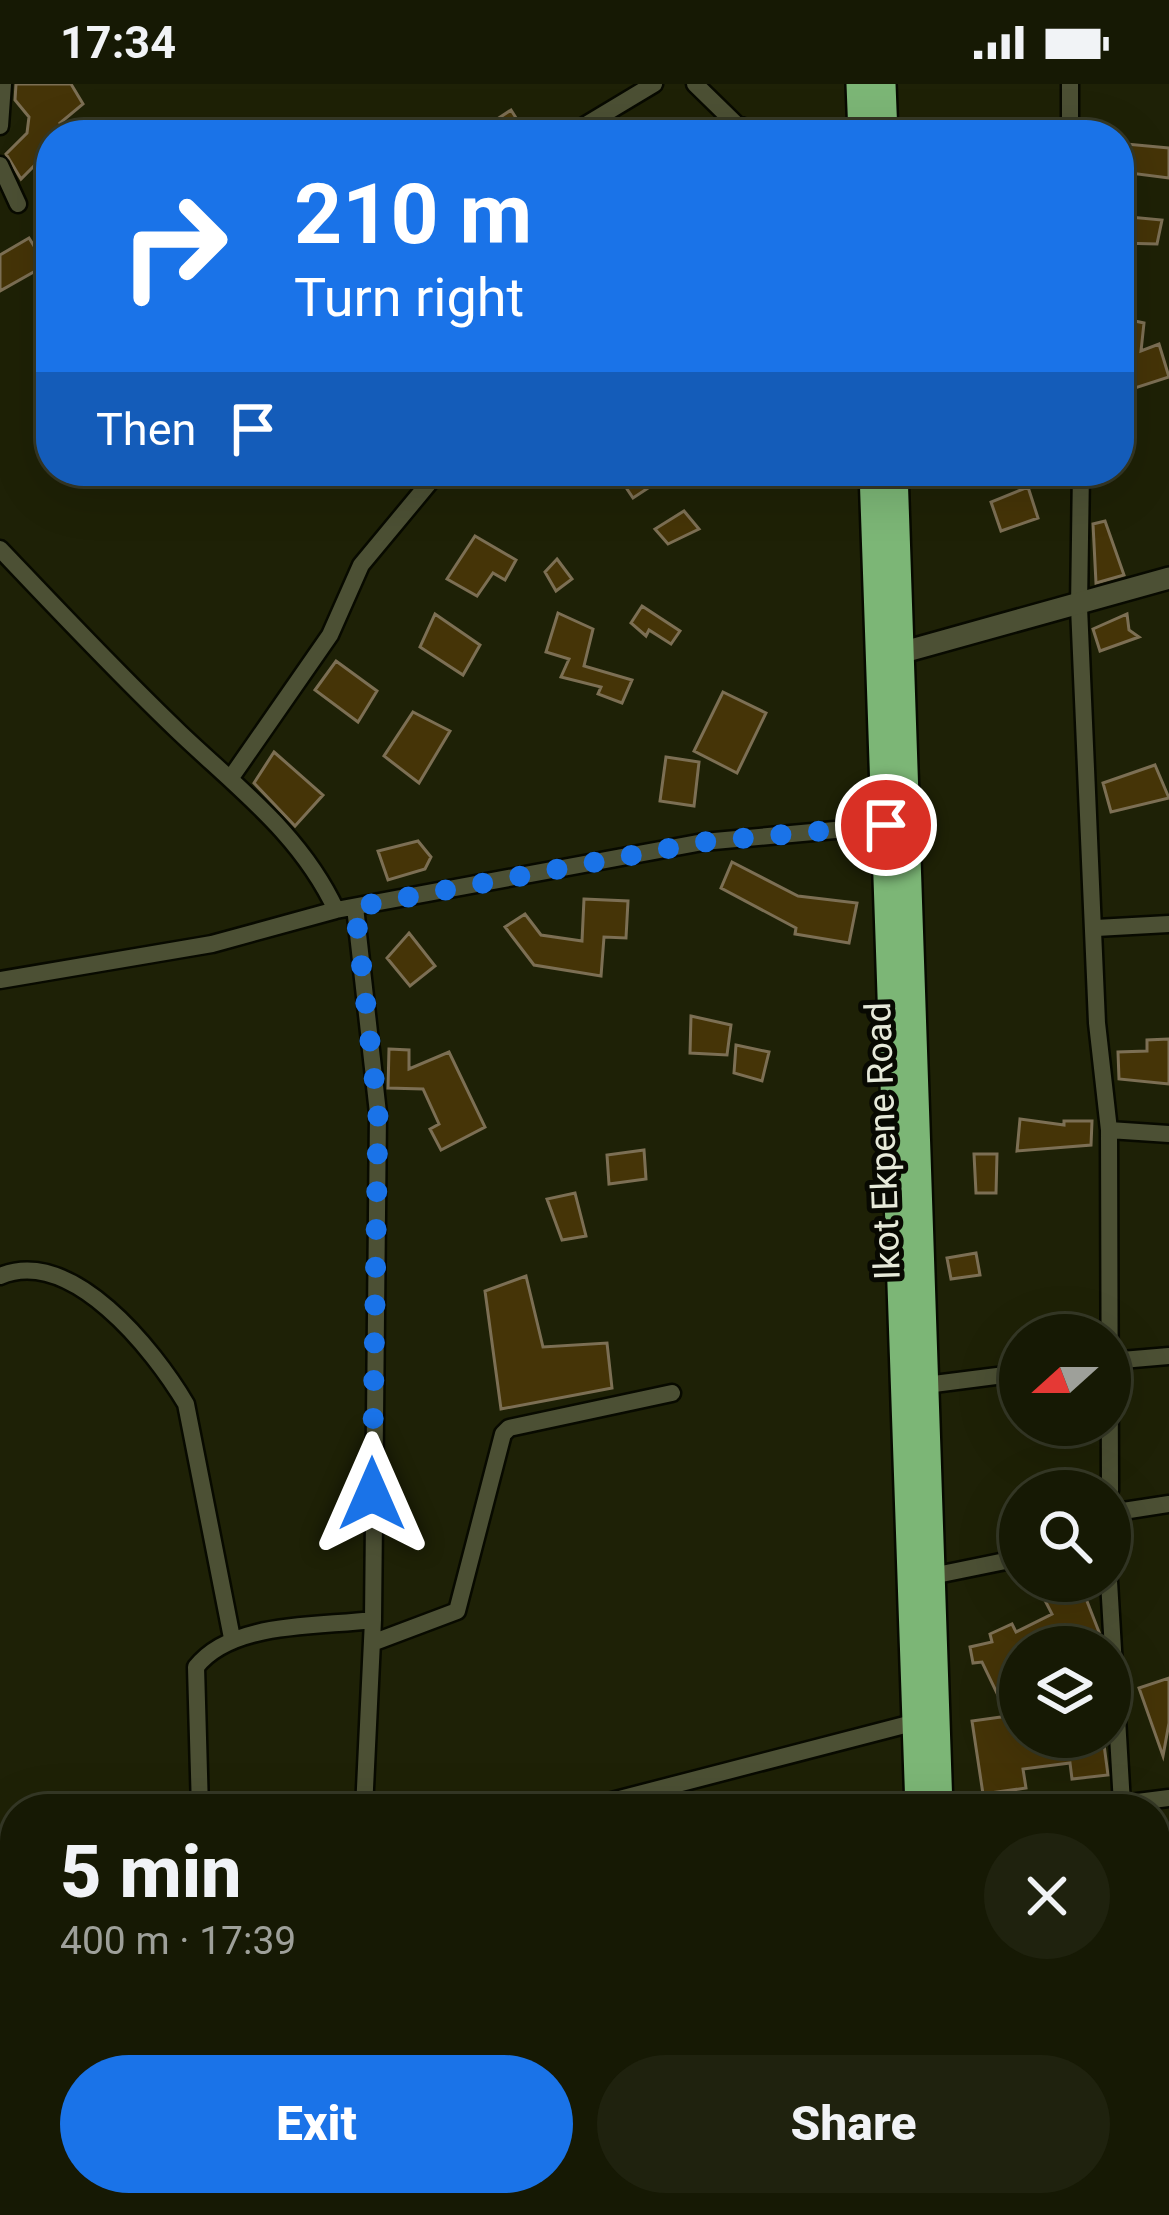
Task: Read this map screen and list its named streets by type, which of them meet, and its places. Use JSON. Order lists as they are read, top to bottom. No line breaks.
{"streets":{"highway":["Ikot Ekpene Road"]},"north":"left","page":{"status":"17:34","turn":["210 m","Turn right"],"then":"Then","heading":["5 min","400 m · 17:39"],"buttons":["Exit","Share"]}}
